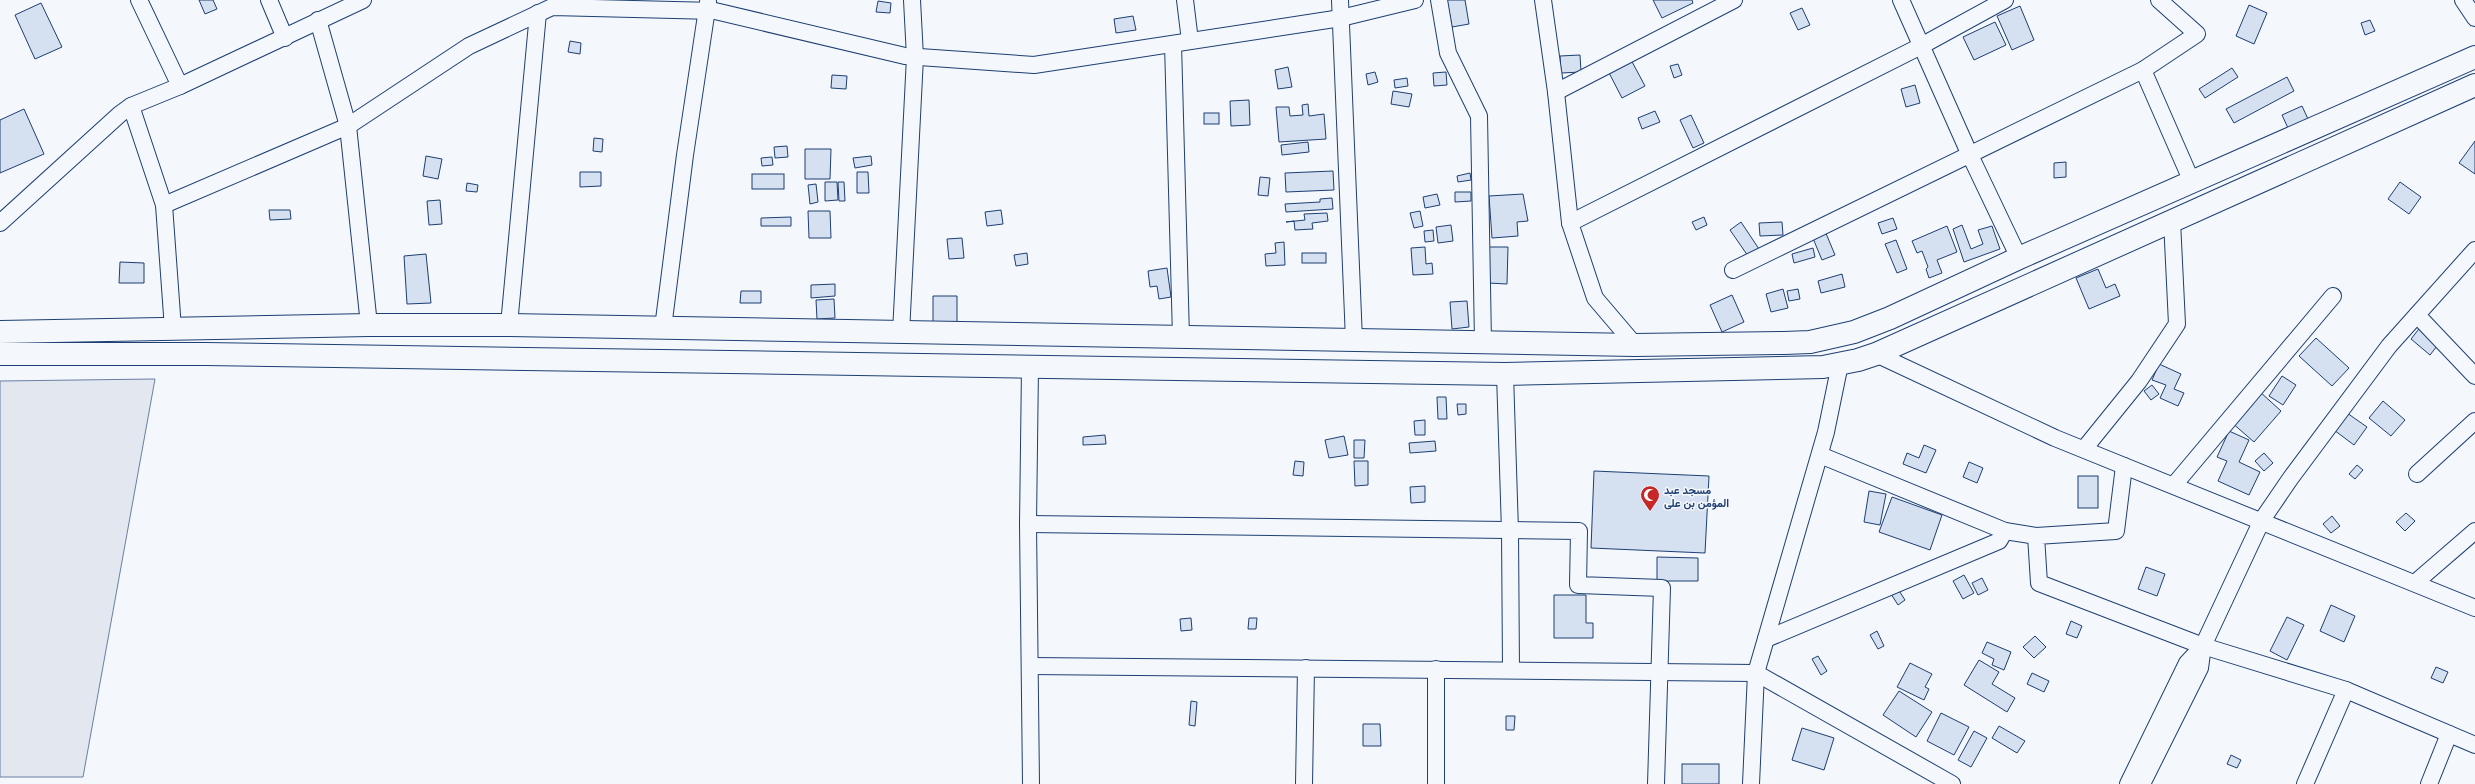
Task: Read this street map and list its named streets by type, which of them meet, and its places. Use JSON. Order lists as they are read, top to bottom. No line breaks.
{"places":{"mosque":["مسجد عبد المؤمن بن على"]}}
